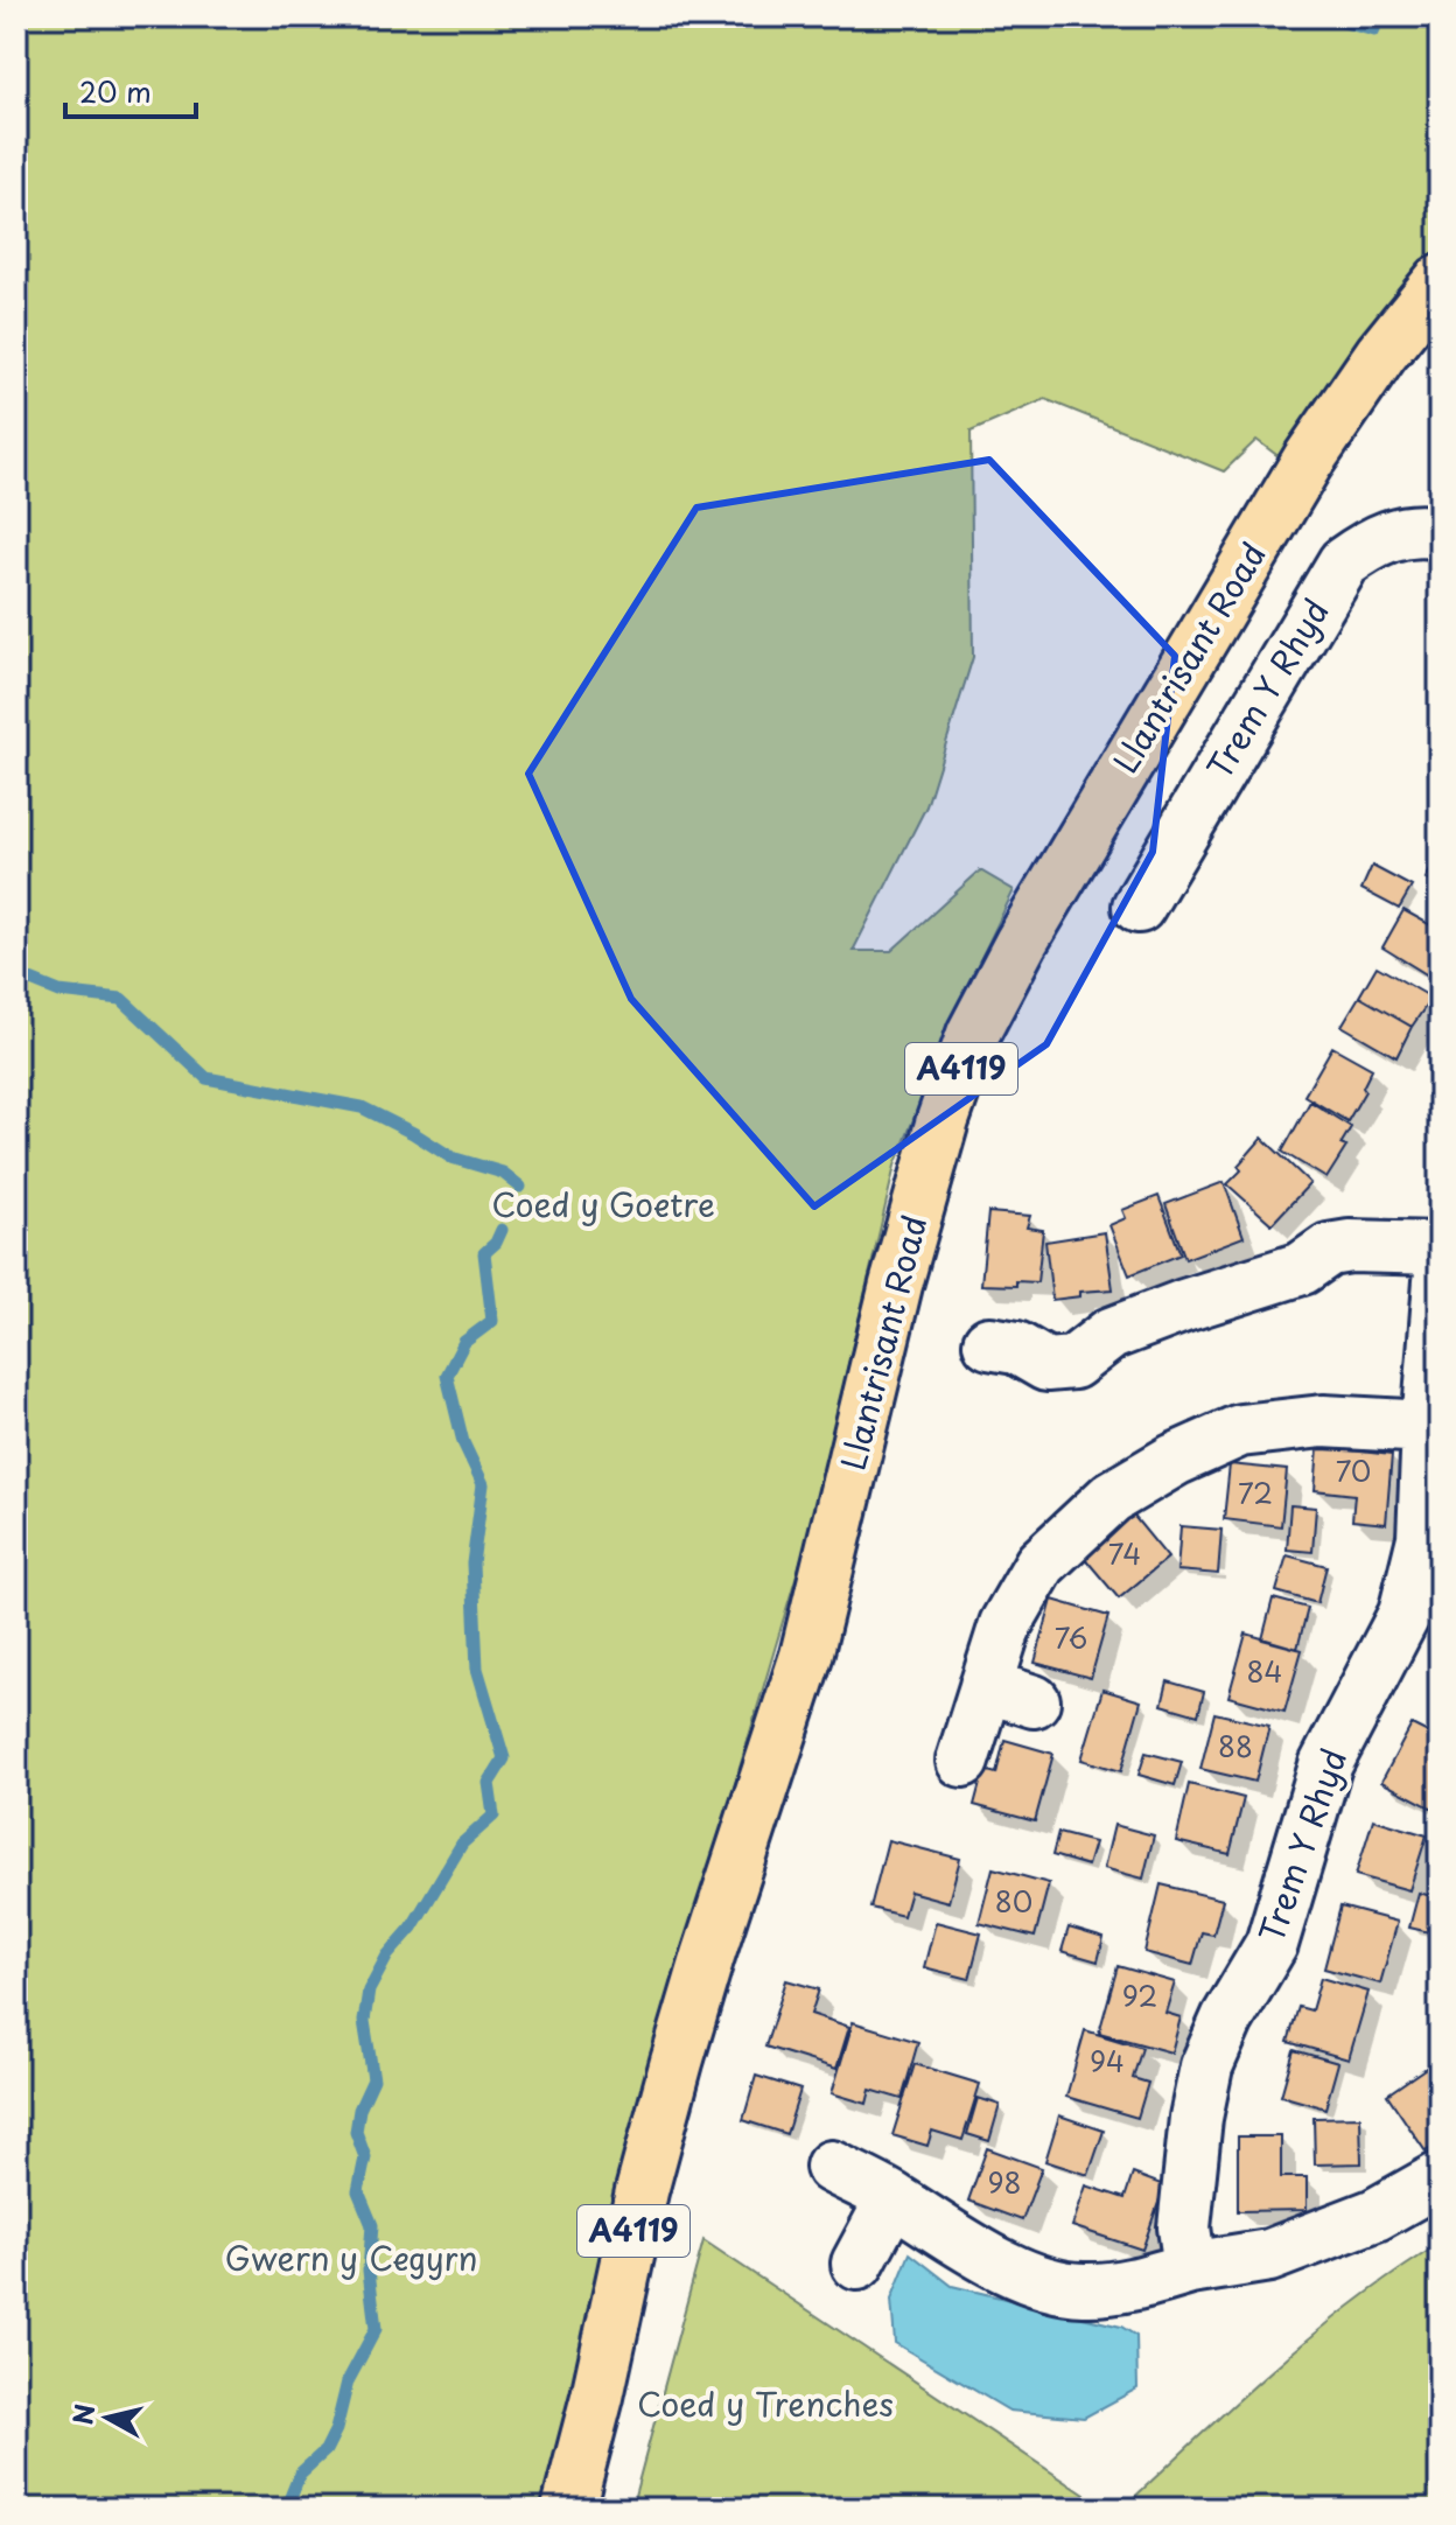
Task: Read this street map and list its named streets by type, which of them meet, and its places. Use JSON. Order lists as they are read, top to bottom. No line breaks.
{"streets":{"main road":["Llantrisant Road","A4119"],"street":["Trem Y Rhyd"]},"parks":["Coed y Goetre","Gwern y Cegyrn","Coed y Trenches"],"house_numbers":["70","72","74","76","84","88","80","92","94","98"],"scale_bar":"20 m","north":"left"}
